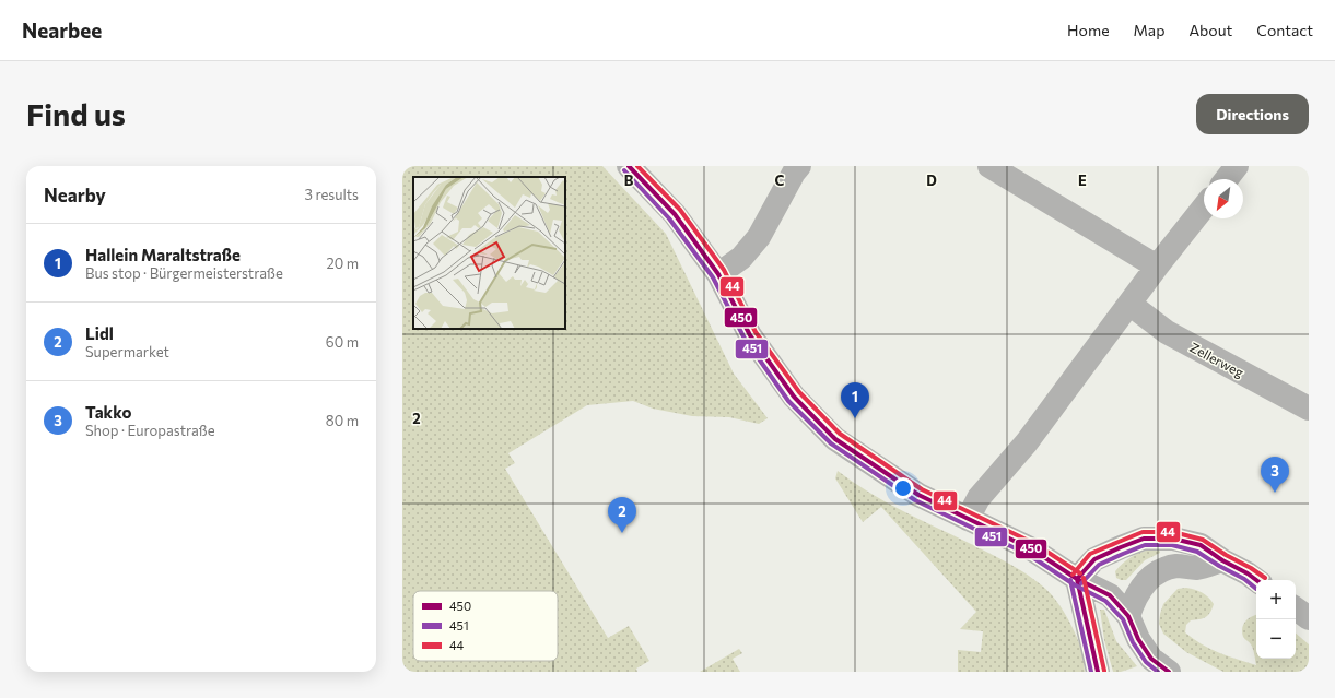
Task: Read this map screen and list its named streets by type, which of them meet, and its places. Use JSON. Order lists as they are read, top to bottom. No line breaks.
{"streets":{"street":["Zellerweg"]},"lines":["transit line 450","transit line 44","transit line 451"],"legend":["450","451","44"],"north":"bottom left","page":{"header":"Nearbee","nav":["Home","Map","About","Contact"],"buttons":"Directions","title":"Find us","heading":["Nearby","3 results"],"list":[{"mark":"1","name":"Hallein Maraltstraße","note":"Bus stop · Bürgermeisterstraße","value":"20 m"},{"mark":"2","name":"Lidl","note":"Supermarket","value":"60 m"},{"mark":"3","name":"Takko","note":"Shop · Europastraße","value":"80 m"}],"pins":["1","3","2"],"map_buttons":["+","−"]},"grid":{"columns":["B","C","D","E"],"rows":["2"]}}
